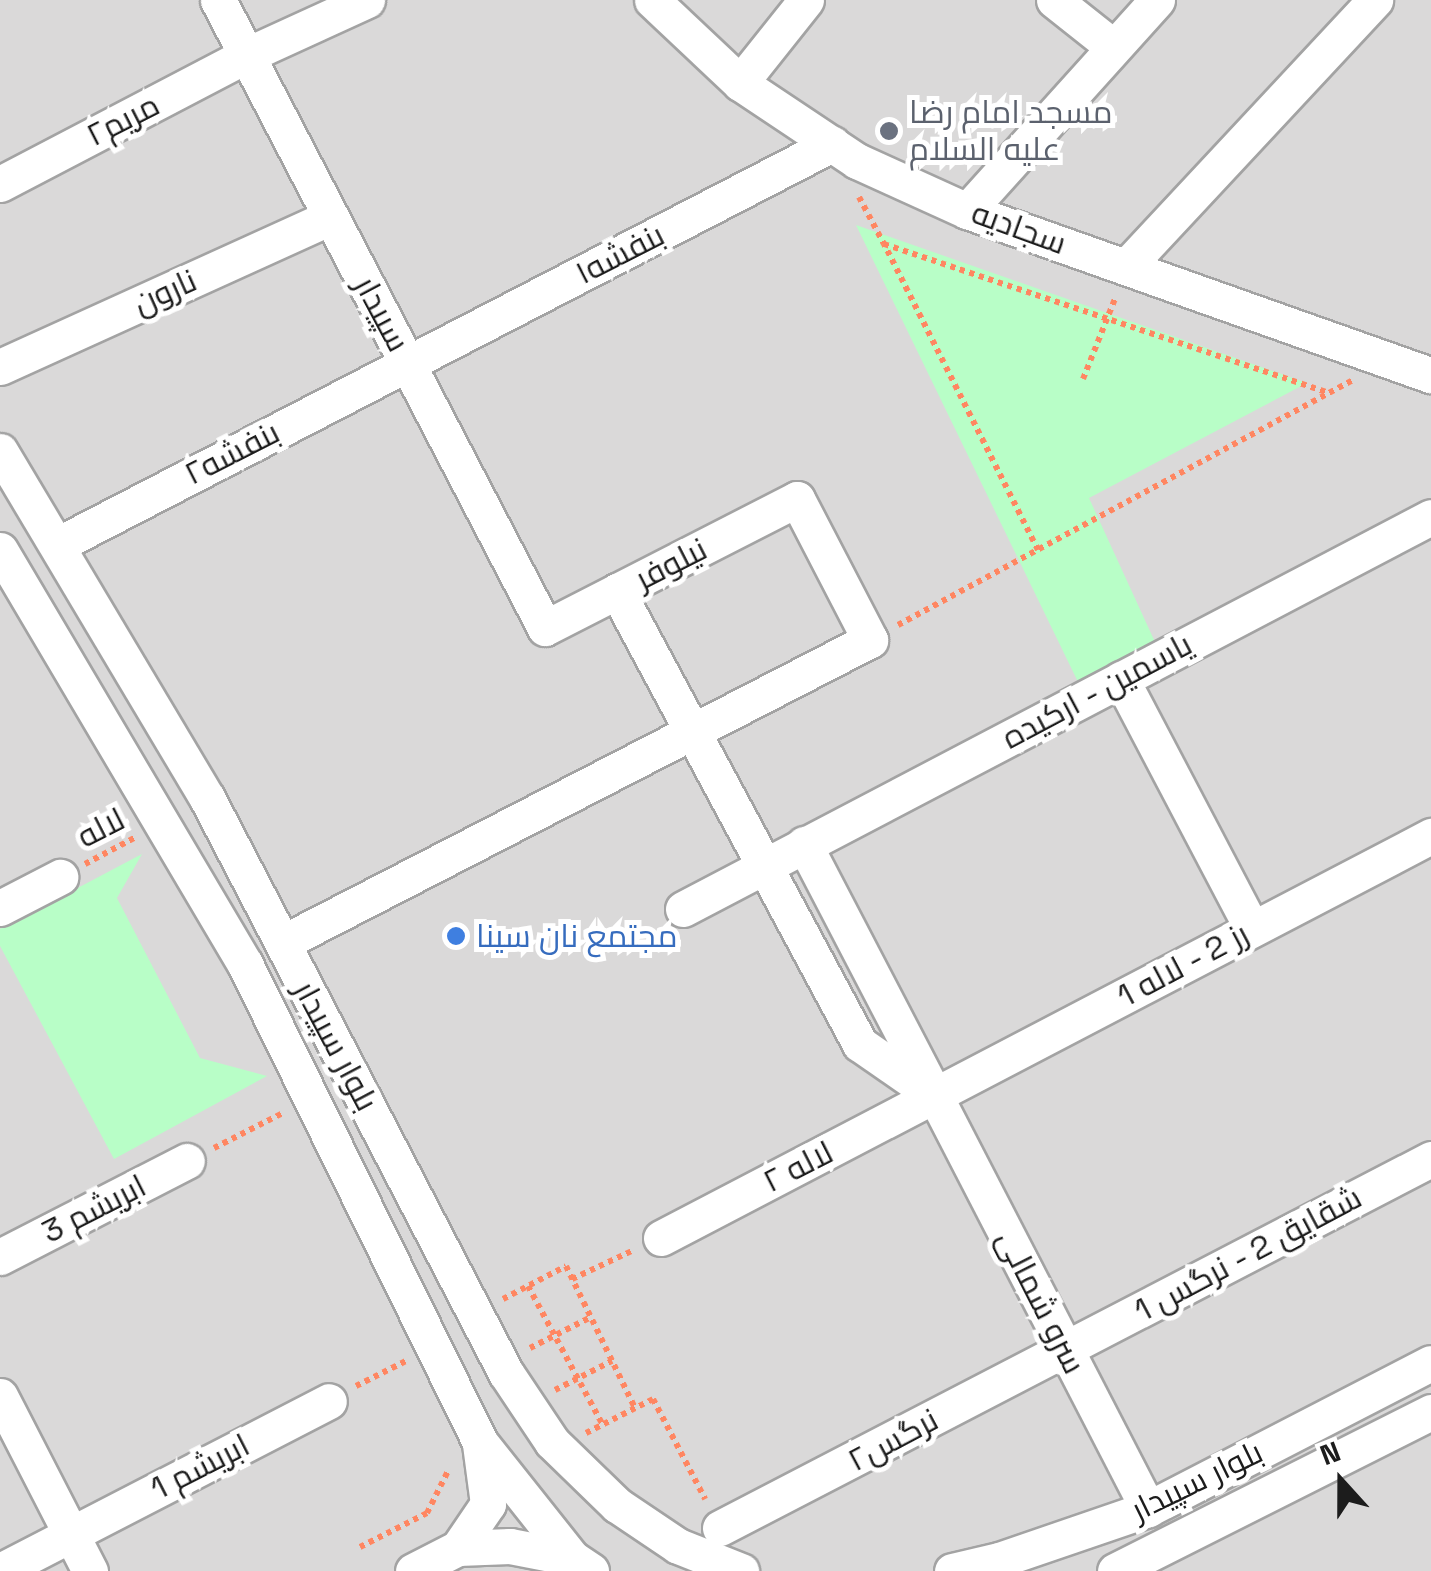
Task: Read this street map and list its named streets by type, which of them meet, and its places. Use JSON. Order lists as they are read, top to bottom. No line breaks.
{"streets":{"street":["مریم۲","سجادیه","بنفشه۱","نارون","سپیدار","بنفشه۲","نیلوفر","یاسمین - ارکیده","رز 2 - لاله 1","بلوار سپیدار","لاله ۲","ابریشم 3","شقایق 2 - نرگس 1","سرو شمالی","نرگس۲","ابریشم 1"],"path":["لاله"]},"crossings":[["مریم۲","سپیدار"],["سجادیه","بنفشه۱"],["بنفشه۱","سپیدار"],["بنفشه۱","بنفشه۲"],["نارون","سپیدار"],["سپیدار","بنفشه۲"],["سپیدار","نیلوفر"],["بنفشه۲","بلوار سپیدار"],["نیلوفر","سرو شمالی"],["یاسمین - ارکیده","سرو شمالی"],["لاله","بلوار سپیدار"],["رز 2 - لاله 1","لاله ۲"],["رز 2 - لاله 1","سرو شمالی"],["بلوار سپیدار","سرو شمالی"],["لاله ۲","سرو شمالی"],["شقایق 2 - نرگس 1","سرو شمالی"],["شقایق 2 - نرگس 1","نرگس۲"],["سرو شمالی","نرگس۲"]],"places":["مسجد امام رضا علیه السلام","مجتمع نان سینا"],"north":"top"}
